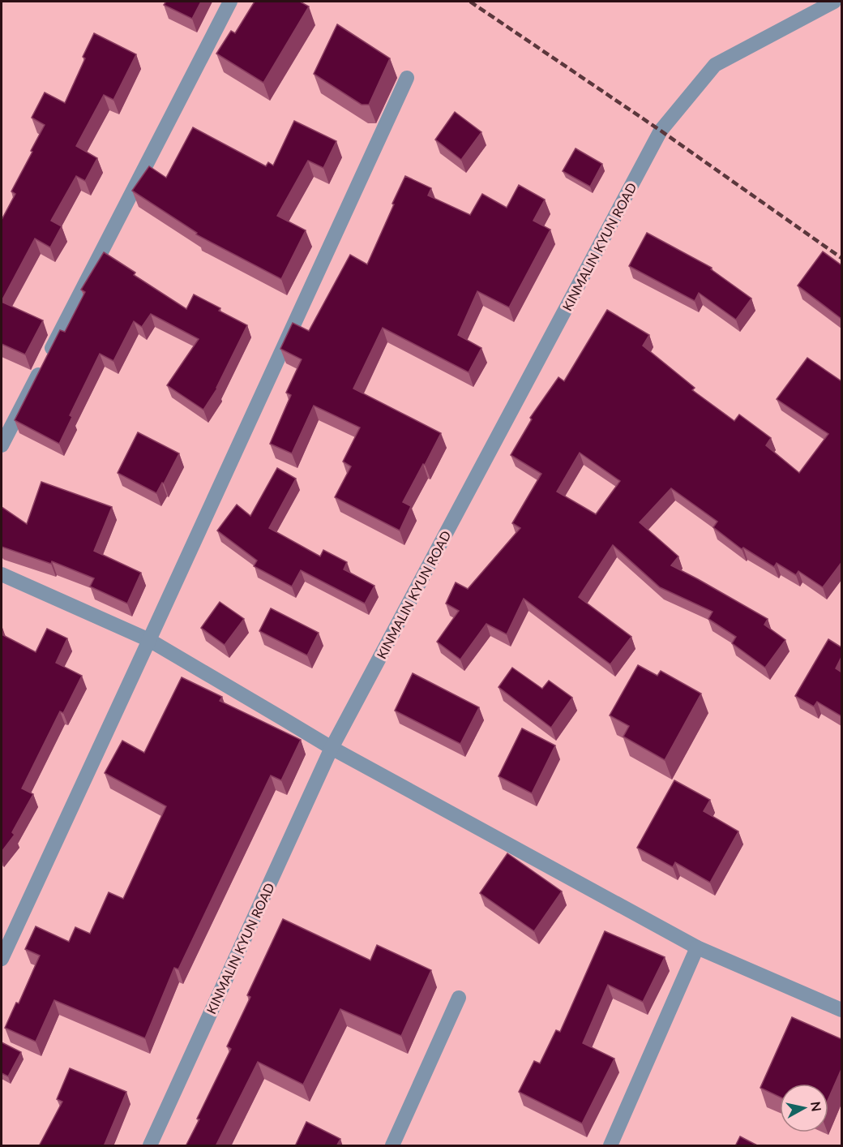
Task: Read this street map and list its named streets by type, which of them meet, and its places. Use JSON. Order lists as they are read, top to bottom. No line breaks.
{"streets":{"street":["KINMALIN KYUN ROAD"]},"north":"right"}
